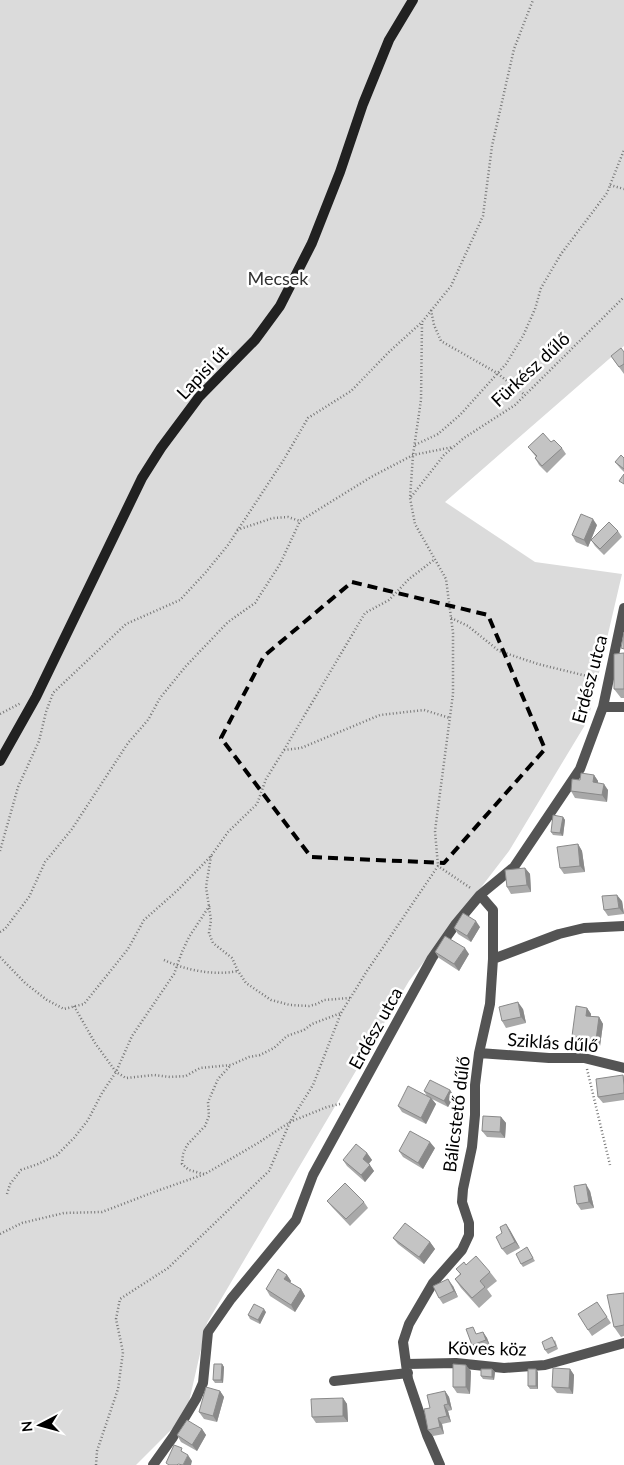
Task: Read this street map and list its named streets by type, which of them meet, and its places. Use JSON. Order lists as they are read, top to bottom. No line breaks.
{"streets":{"street":["Lapisi út","Erdész utca","Sziklás dűlő","Bálicstető dűlő","Köves köz"],"path":["Fürkész dűlő"]},"crossings":[["Erdész utca","Bálicstető dűlő"],["Sziklás dűlő","Bálicstető dűlő"],["Bálicstető dűlő","Köves köz"]],"parks":["Mecsek"],"north":"left"}
